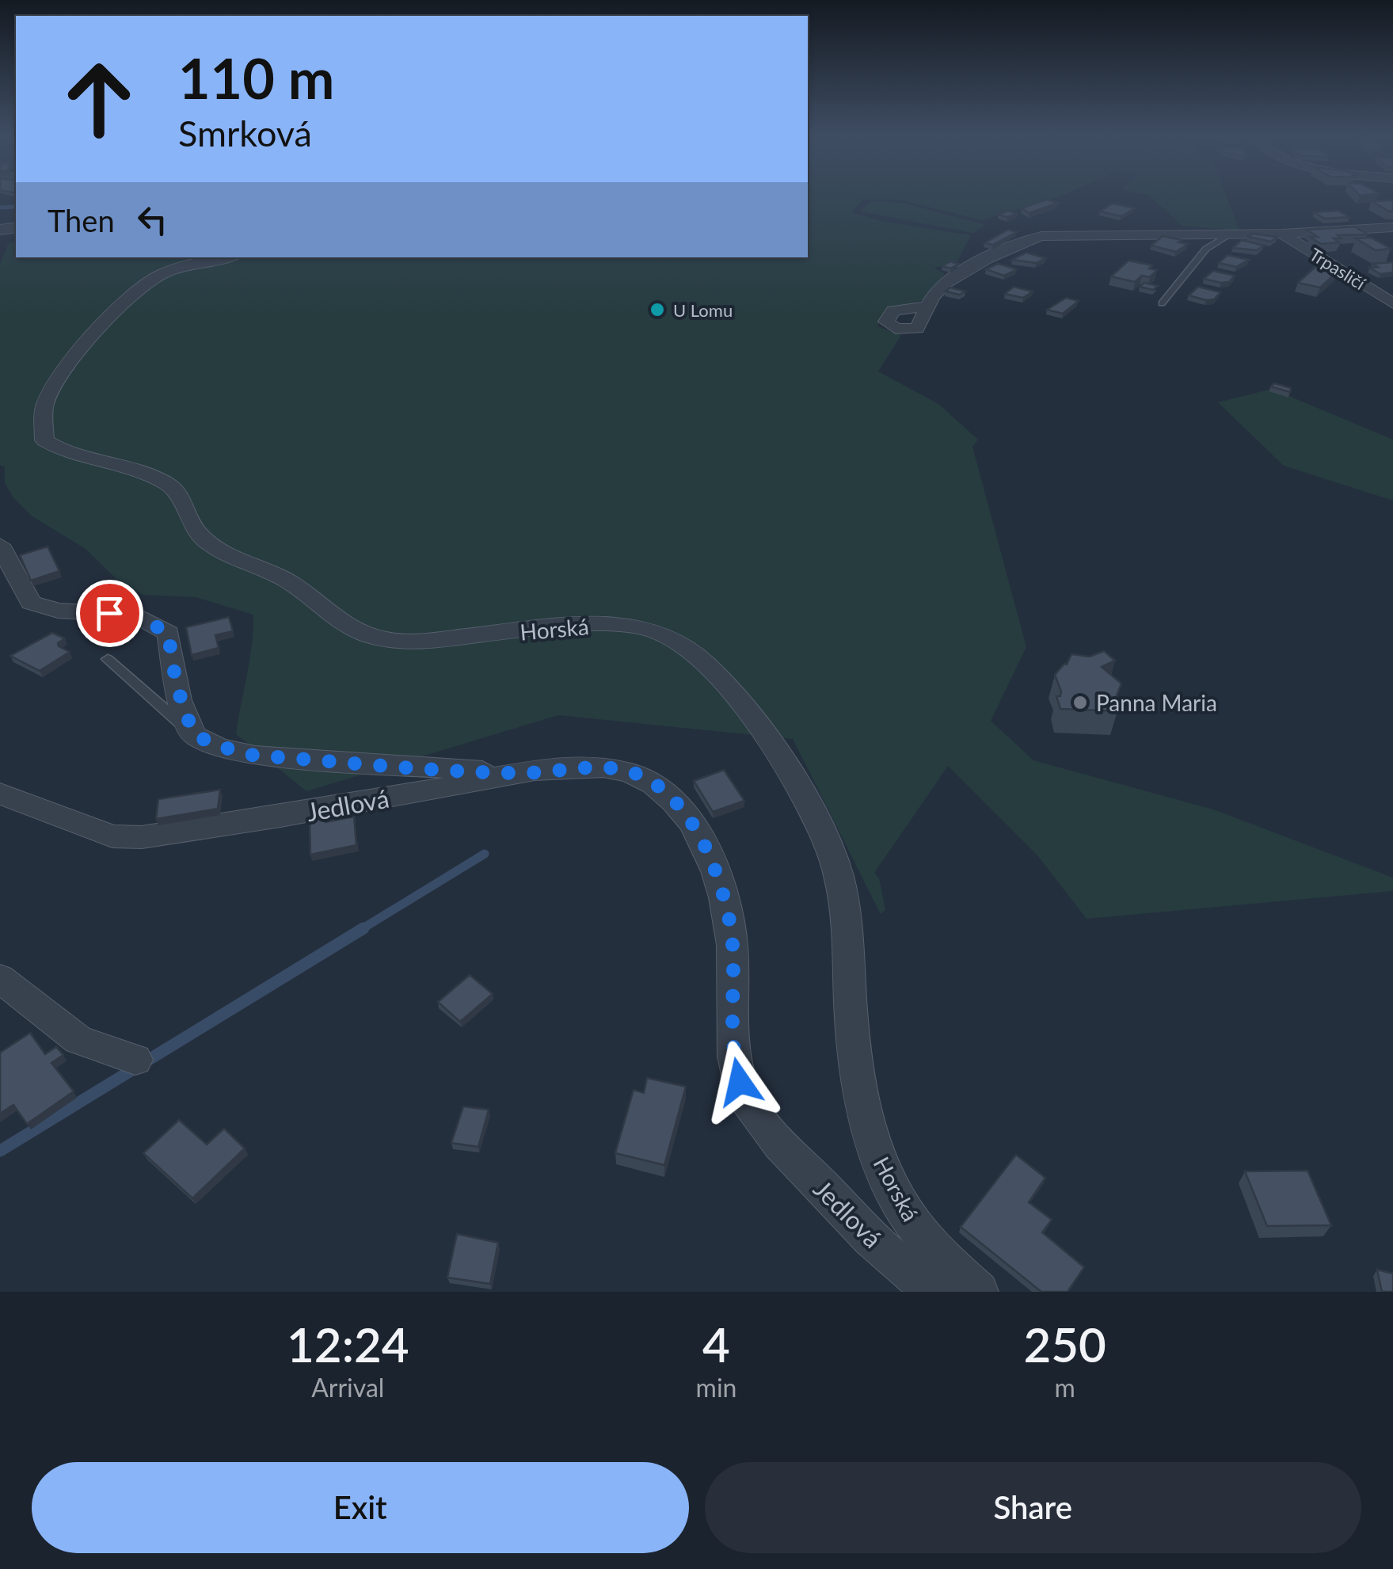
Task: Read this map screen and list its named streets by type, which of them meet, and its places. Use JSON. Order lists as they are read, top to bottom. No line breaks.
{"streets":{"street":["Trpasličí","Horská","Jedlová"]},"places":["U Lomu","Panna Maria"],"page":{"turn":["110 m","Smrková"],"then":"Then","eta":["12:24","Arrival","4","min","250","m"],"buttons":["Exit","Share"]}}
